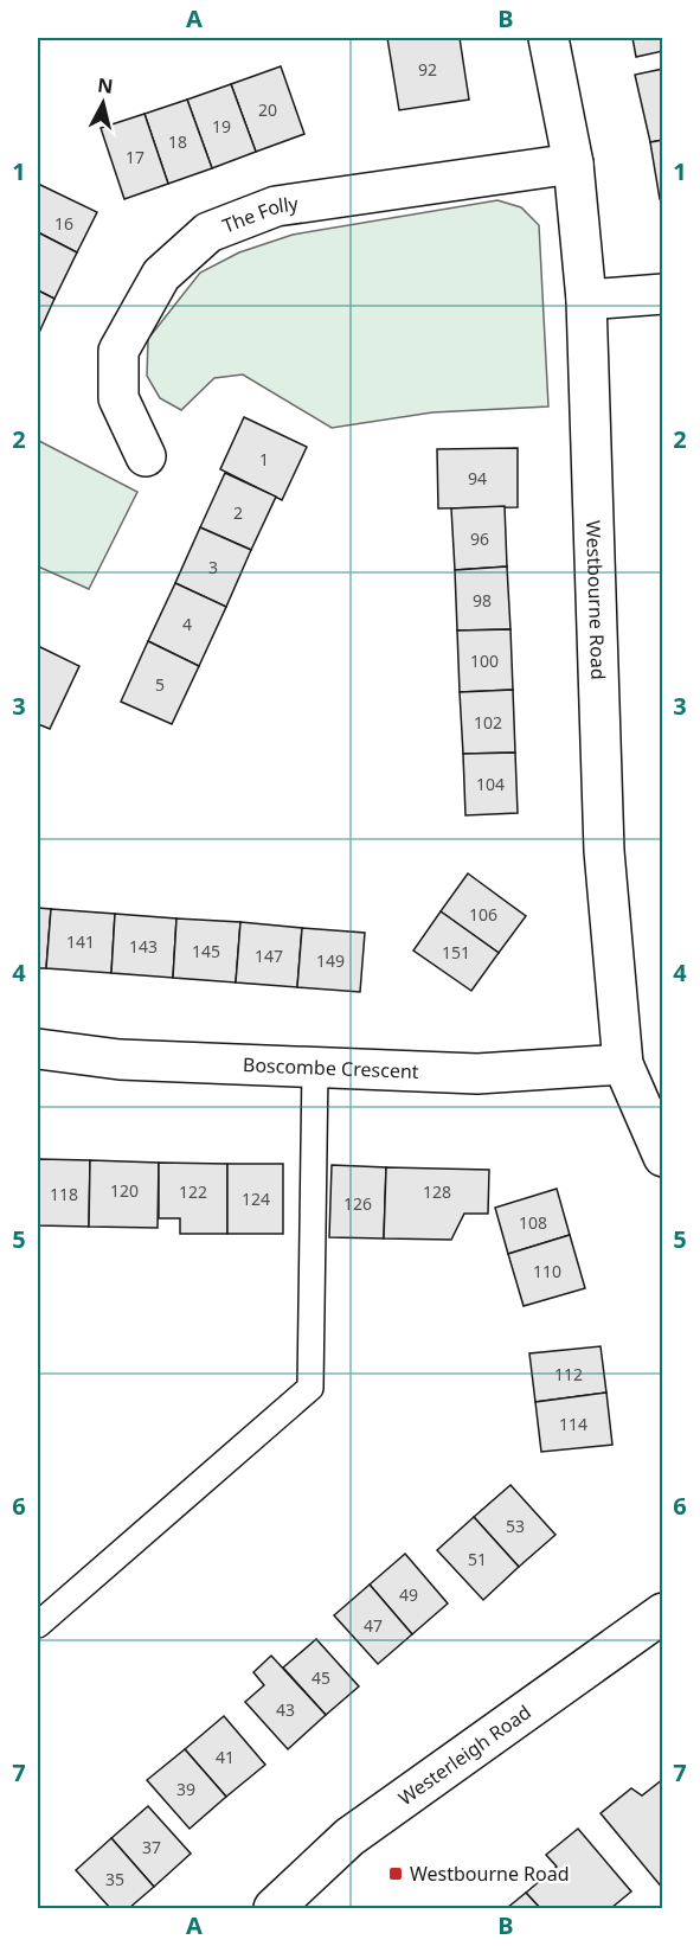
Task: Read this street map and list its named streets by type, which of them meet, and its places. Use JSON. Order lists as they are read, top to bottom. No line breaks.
{"streets":{"street":["The Folly","Westbourne Road","Boscombe Crescent","Westerleigh Road"]},"crossings":[["The Folly","Westbourne Road"],["Westbourne Road","Boscombe Crescent"]],"places":{"transit":["Westbourne Road"]},"house_numbers":["92","20","19","18","17","16","1","94","2","96","3","98","4","100","5","102","104","106","141","143","145","151","147","149","120","122","128","118","124","126","108","110","112","114","53","51","49","47","45","43","41","39","37","35"],"north":"top","grid":{"columns":["A","B"],"rows":["1","2","3","4","5","6","7"]}}
